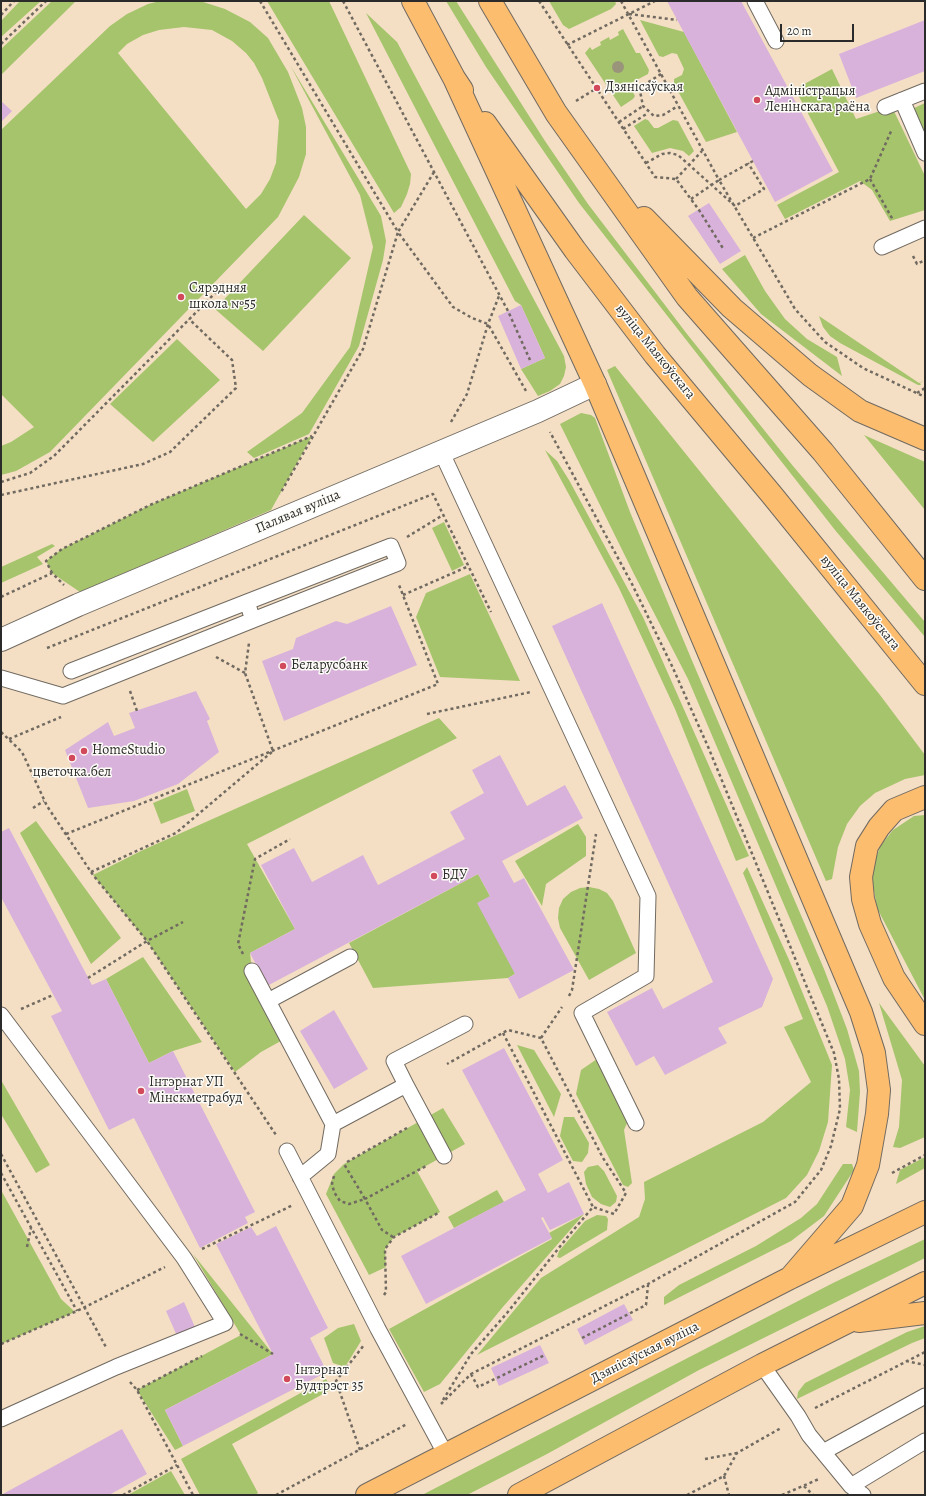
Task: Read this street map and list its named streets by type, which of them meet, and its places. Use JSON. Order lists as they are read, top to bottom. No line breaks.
{"streets":{"main road":["вуліца Маякоўскага","Дзянісаўская вуліца"],"street":["Палявая вуліца"]},"places":["Дзянісаўская","Адміністрацыя Ленінскага раёна","Сярэдняя школа №55","Беларусбанк","HomeStudio","цветочка.бел","БДУ","Інтэрнат УП Мінскметрабуд","Інтэрнат Будтрэст 35"],"scale_bar":"20 m"}
